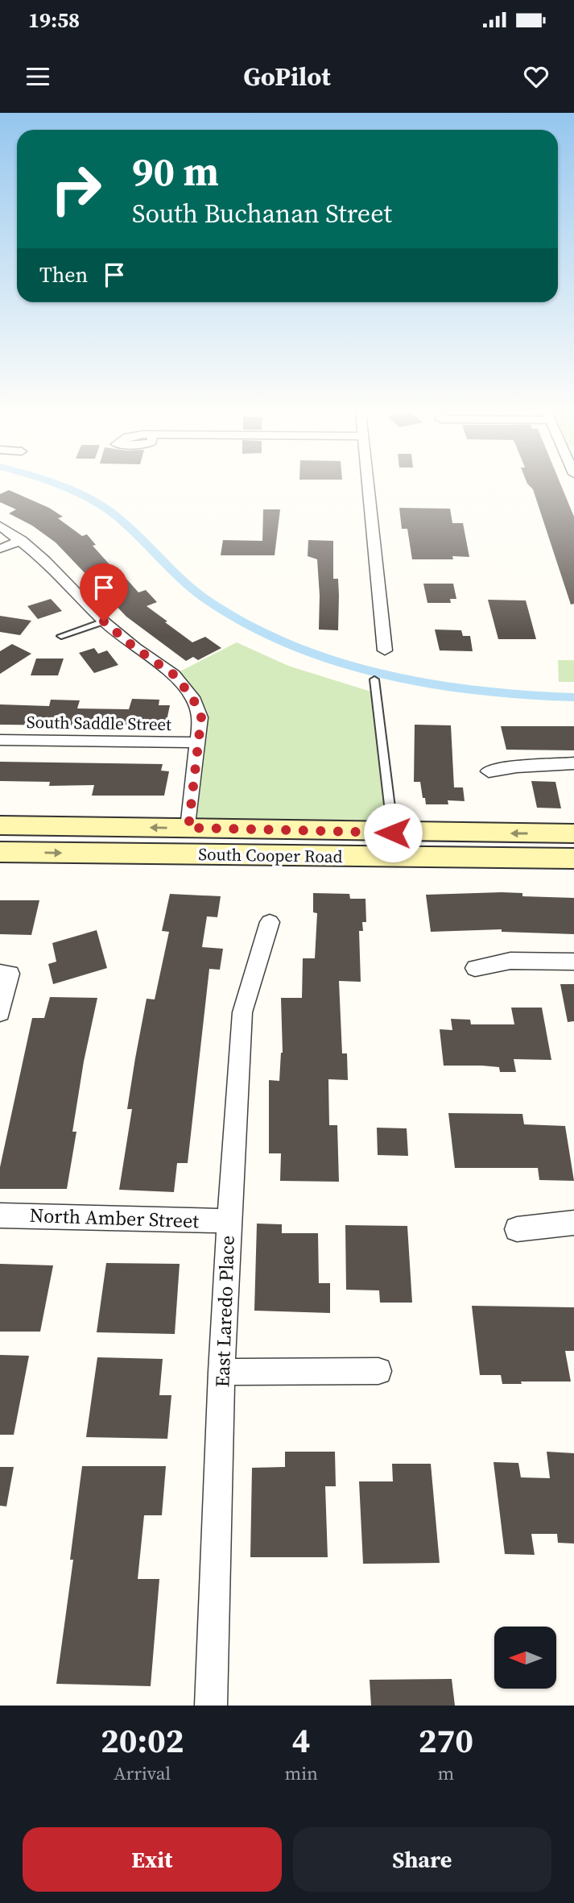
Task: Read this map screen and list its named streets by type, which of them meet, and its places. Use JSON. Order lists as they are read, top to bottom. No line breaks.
{"streets":{"main road":["South Cooper Road"],"street":["South Saddle Street","North Amber Street","East Laredo Place"]},"crossings":[["North Amber Street","East Laredo Place"]],"north":"left","page":{"status":"19:58","header":"GoPilot","turn":["90 m","South Buchanan Street"],"then":"Then","eta":["20:02","Arrival","4","min","270","m"],"buttons":["Exit","Share"]}}
